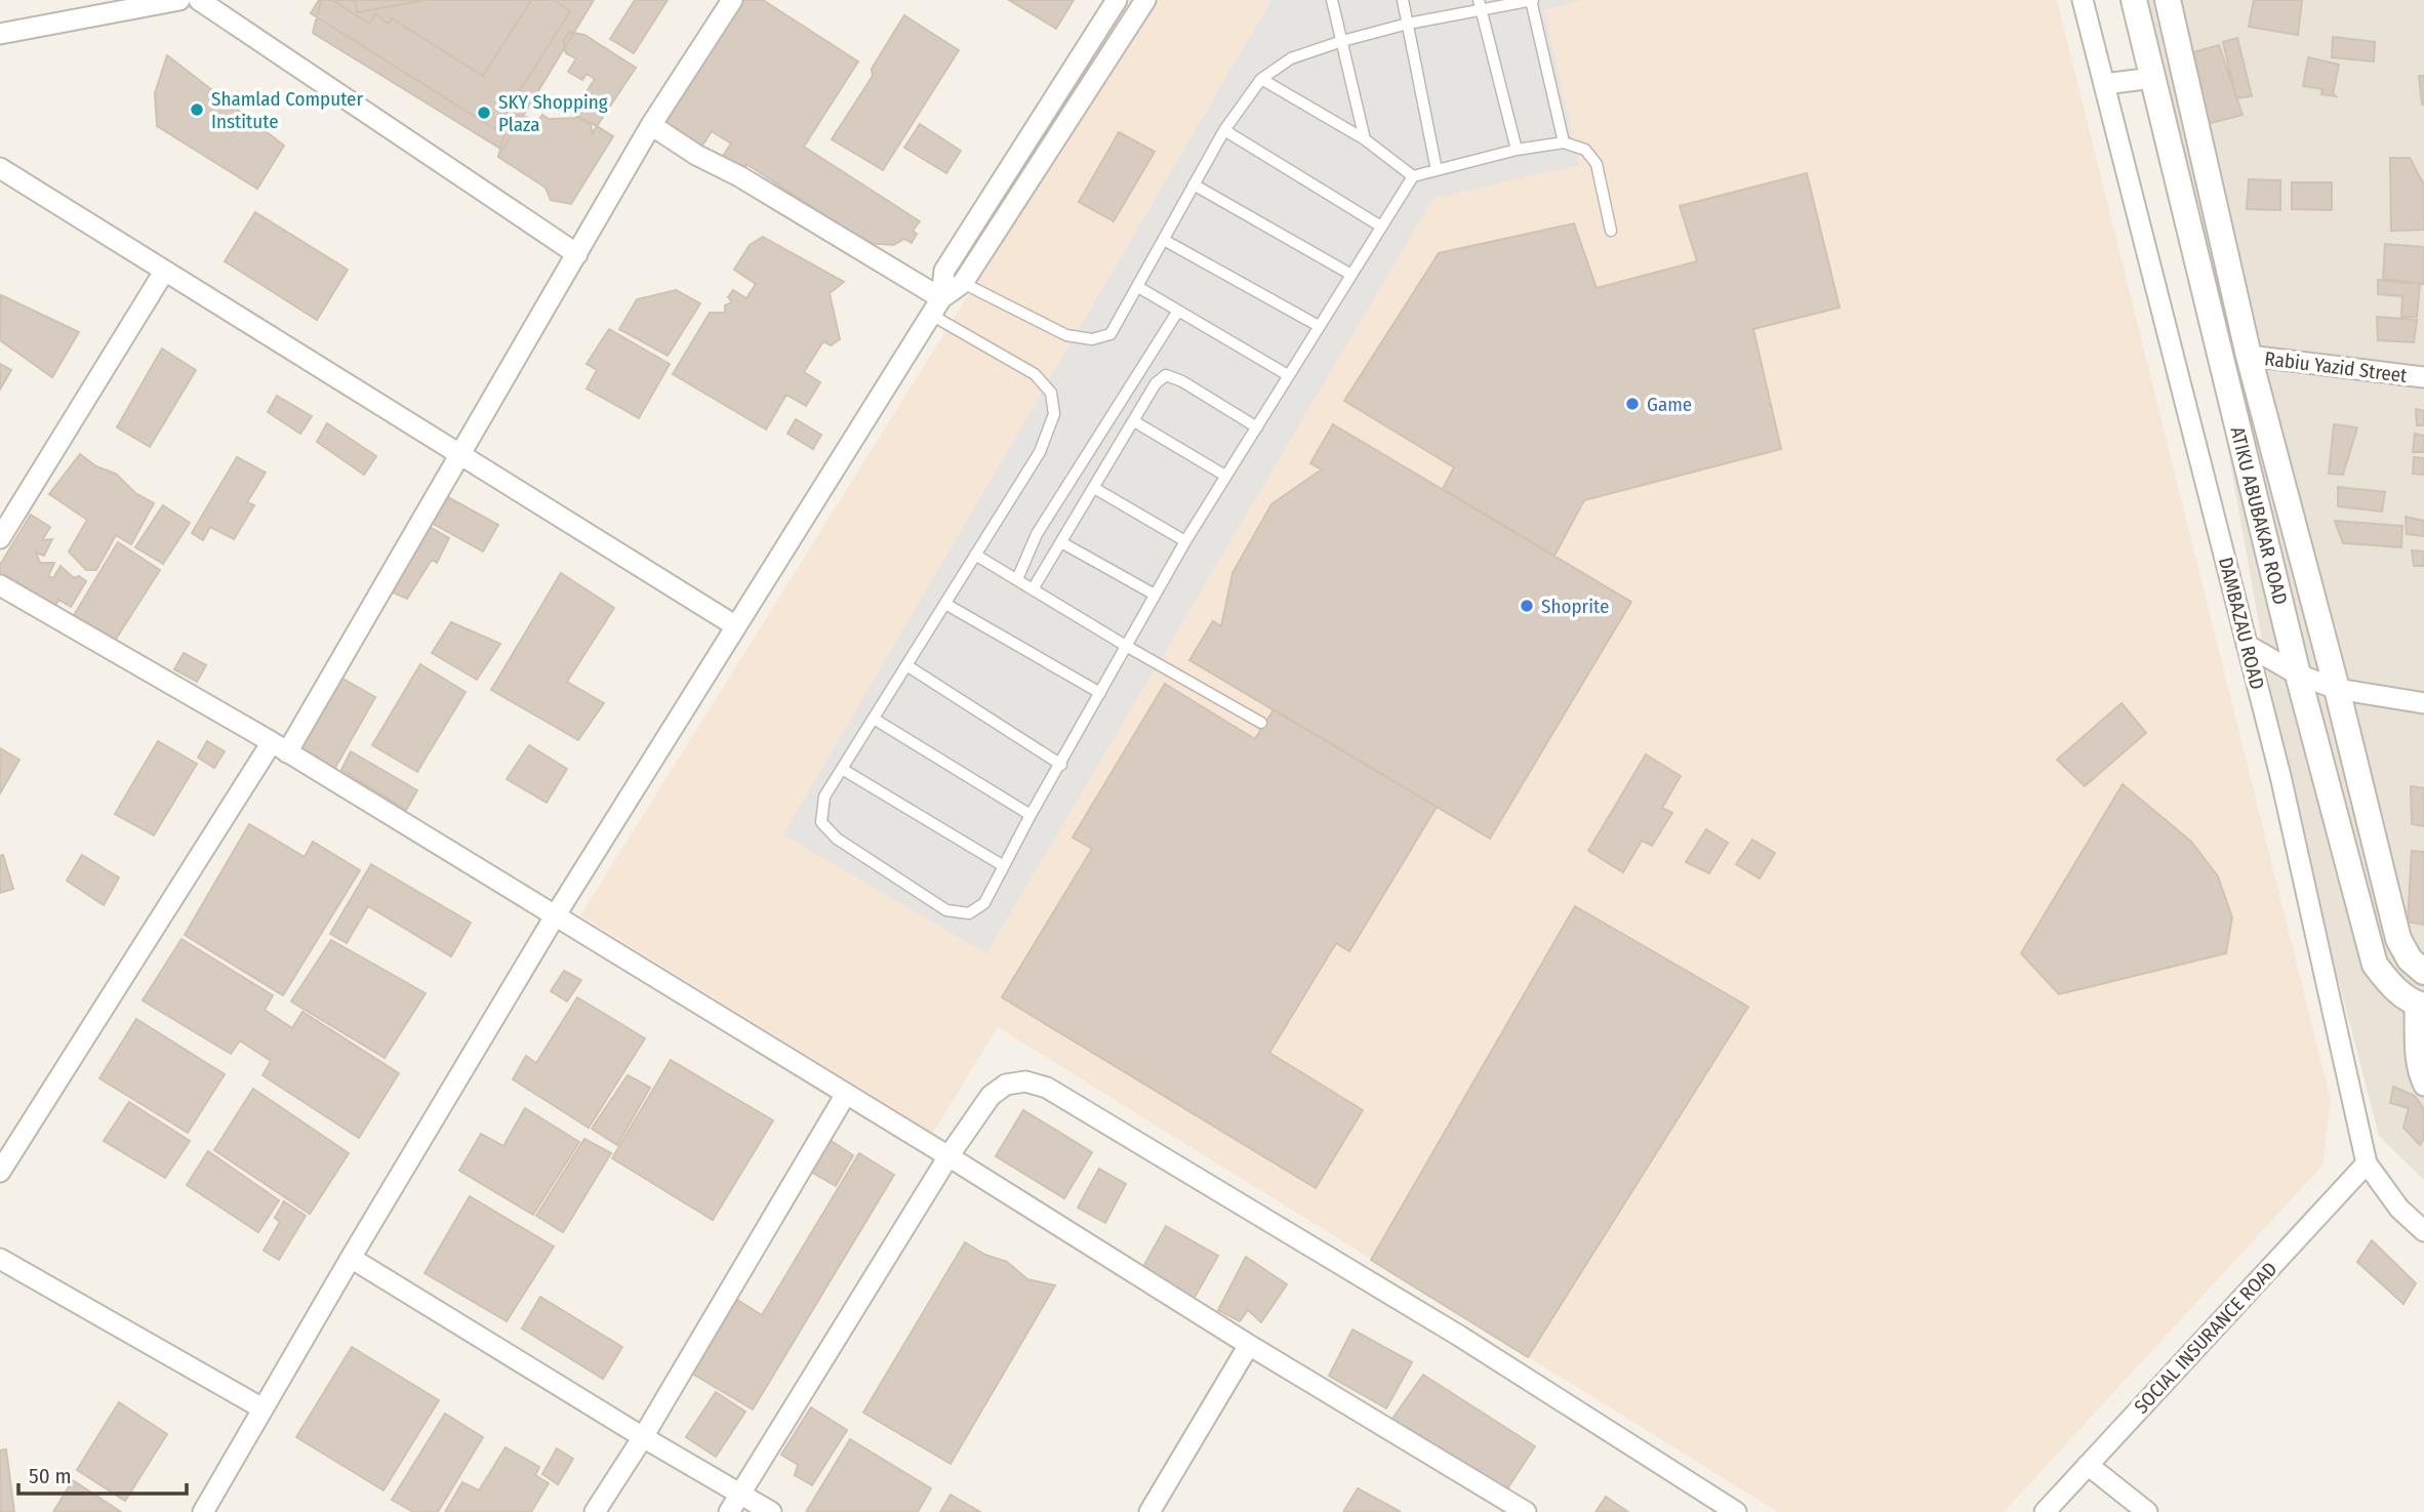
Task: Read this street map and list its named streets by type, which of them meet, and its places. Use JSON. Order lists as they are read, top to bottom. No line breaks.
{"streets":{"street":["Rabiu Yazid Street","ATIKU ABUBAKAR ROAD","DAMBAZAU ROAD","SOCIAL INSURANCE ROAD"]},"crossings":[["DAMBAZAU ROAD","SOCIAL INSURANCE ROAD"]],"places":["Shamlad Computer Institute","SKY Shopping Plaza","Game","Shoprite"],"scale_bar":"50 m"}
